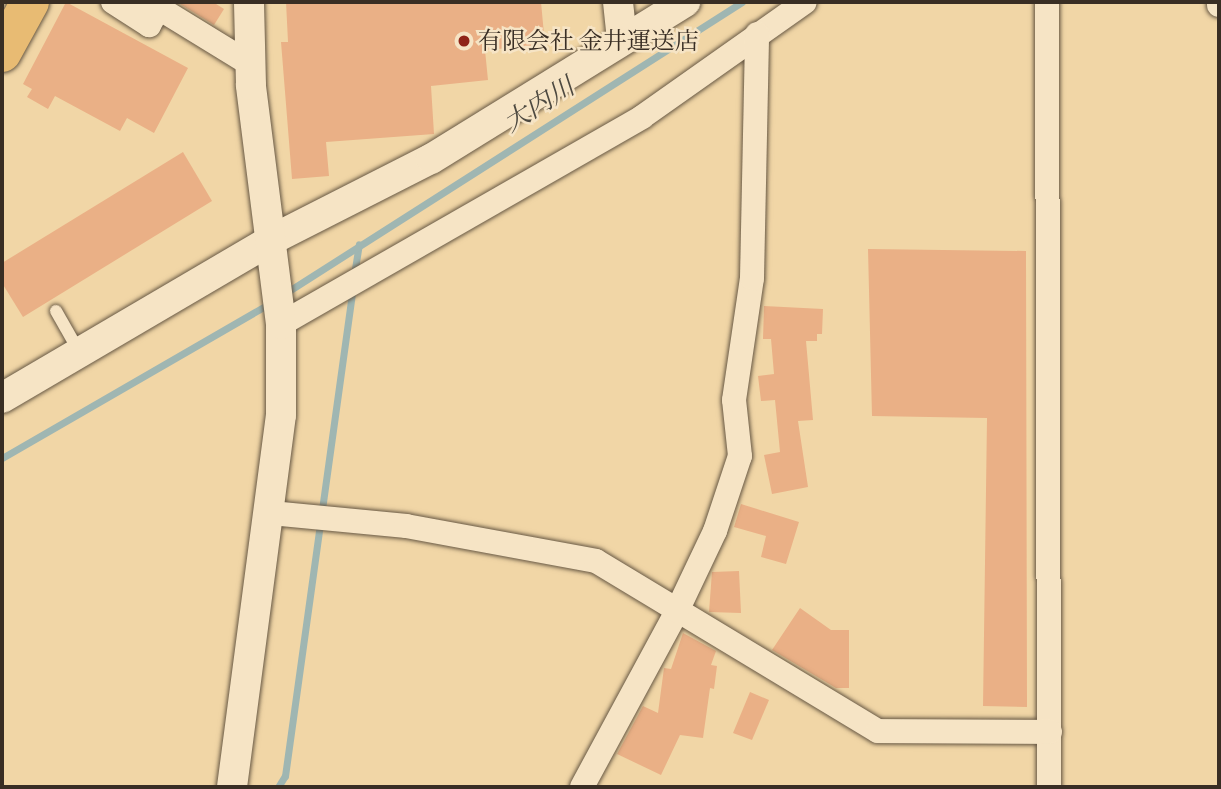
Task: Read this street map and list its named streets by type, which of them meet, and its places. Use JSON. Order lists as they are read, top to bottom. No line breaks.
{"water":["大内川"],"places":["有限会社 金井運送店"]}
